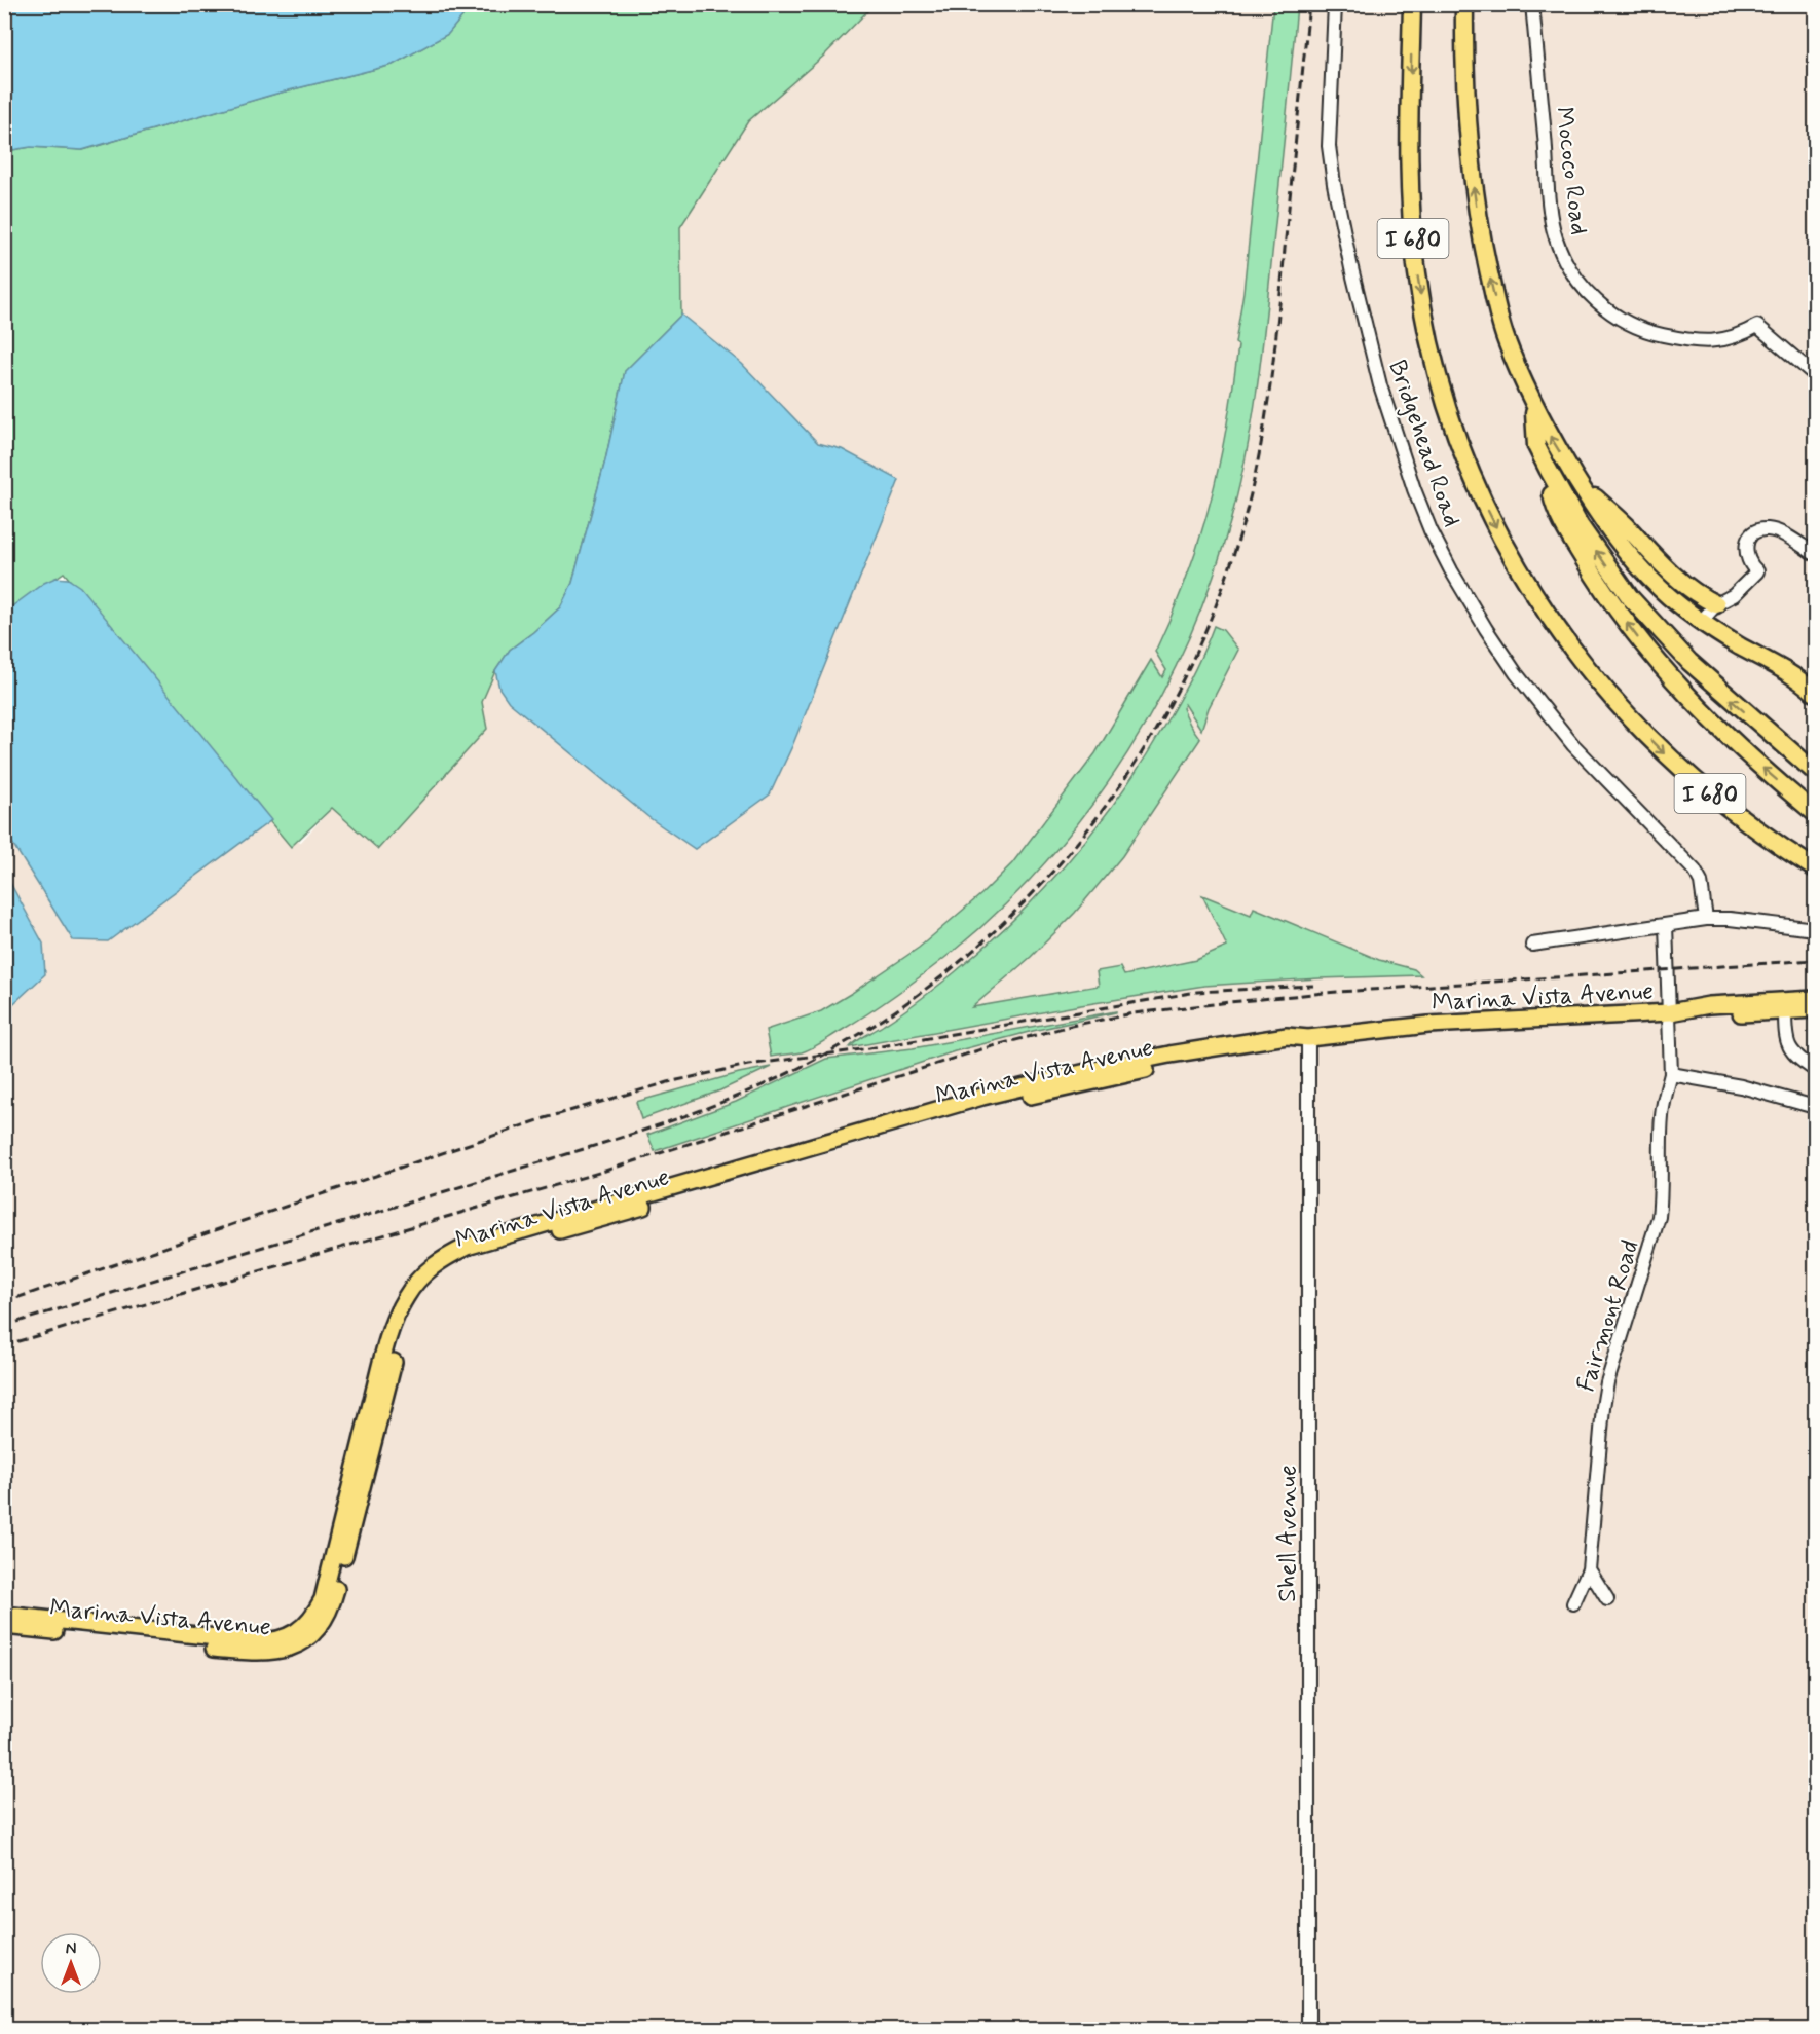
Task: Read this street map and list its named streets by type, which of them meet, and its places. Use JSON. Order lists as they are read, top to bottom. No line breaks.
{"streets":{"highway":["I 680"],"main road":["Marina Vista Avenue"],"street":["Mococo Road","Bridgehead Road","Fairmont Road","Shell Avenue"]},"crossings":[["Marina Vista Avenue","Fairmont Road"],["Marina Vista Avenue","Shell Avenue"]],"north":"top"}
